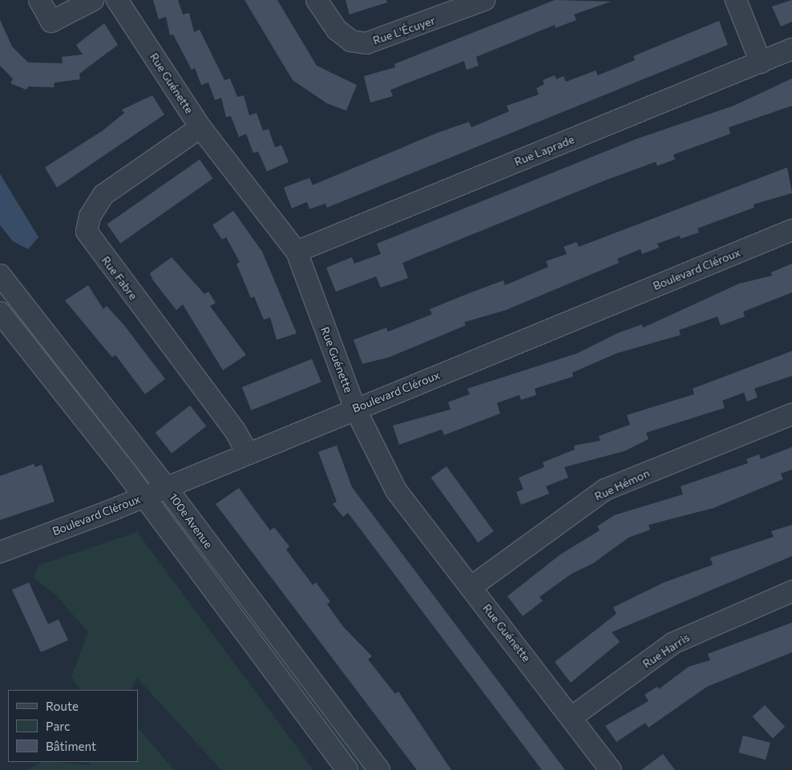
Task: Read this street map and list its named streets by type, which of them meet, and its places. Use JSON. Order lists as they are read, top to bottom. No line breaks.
{"streets":{"street":["Rue L'Écuyer","Rue Guénette","Rue Laprade","Boulevard Cléroux","Rue Fabre","Rue Hémon","100e Avenue","Rue Harris"]},"crossings":[["Rue Guénette","Rue Laprade"],["Rue Guénette","Boulevard Cléroux"],["Rue Guénette","Rue Fabre"],["Rue Guénette","Rue Hémon"],["Rue Guénette","Rue Harris"],["Boulevard Cléroux","Rue Fabre"],["Boulevard Cléroux","100e Avenue"]],"legend":["Route","Parc","Bâtiment"]}
